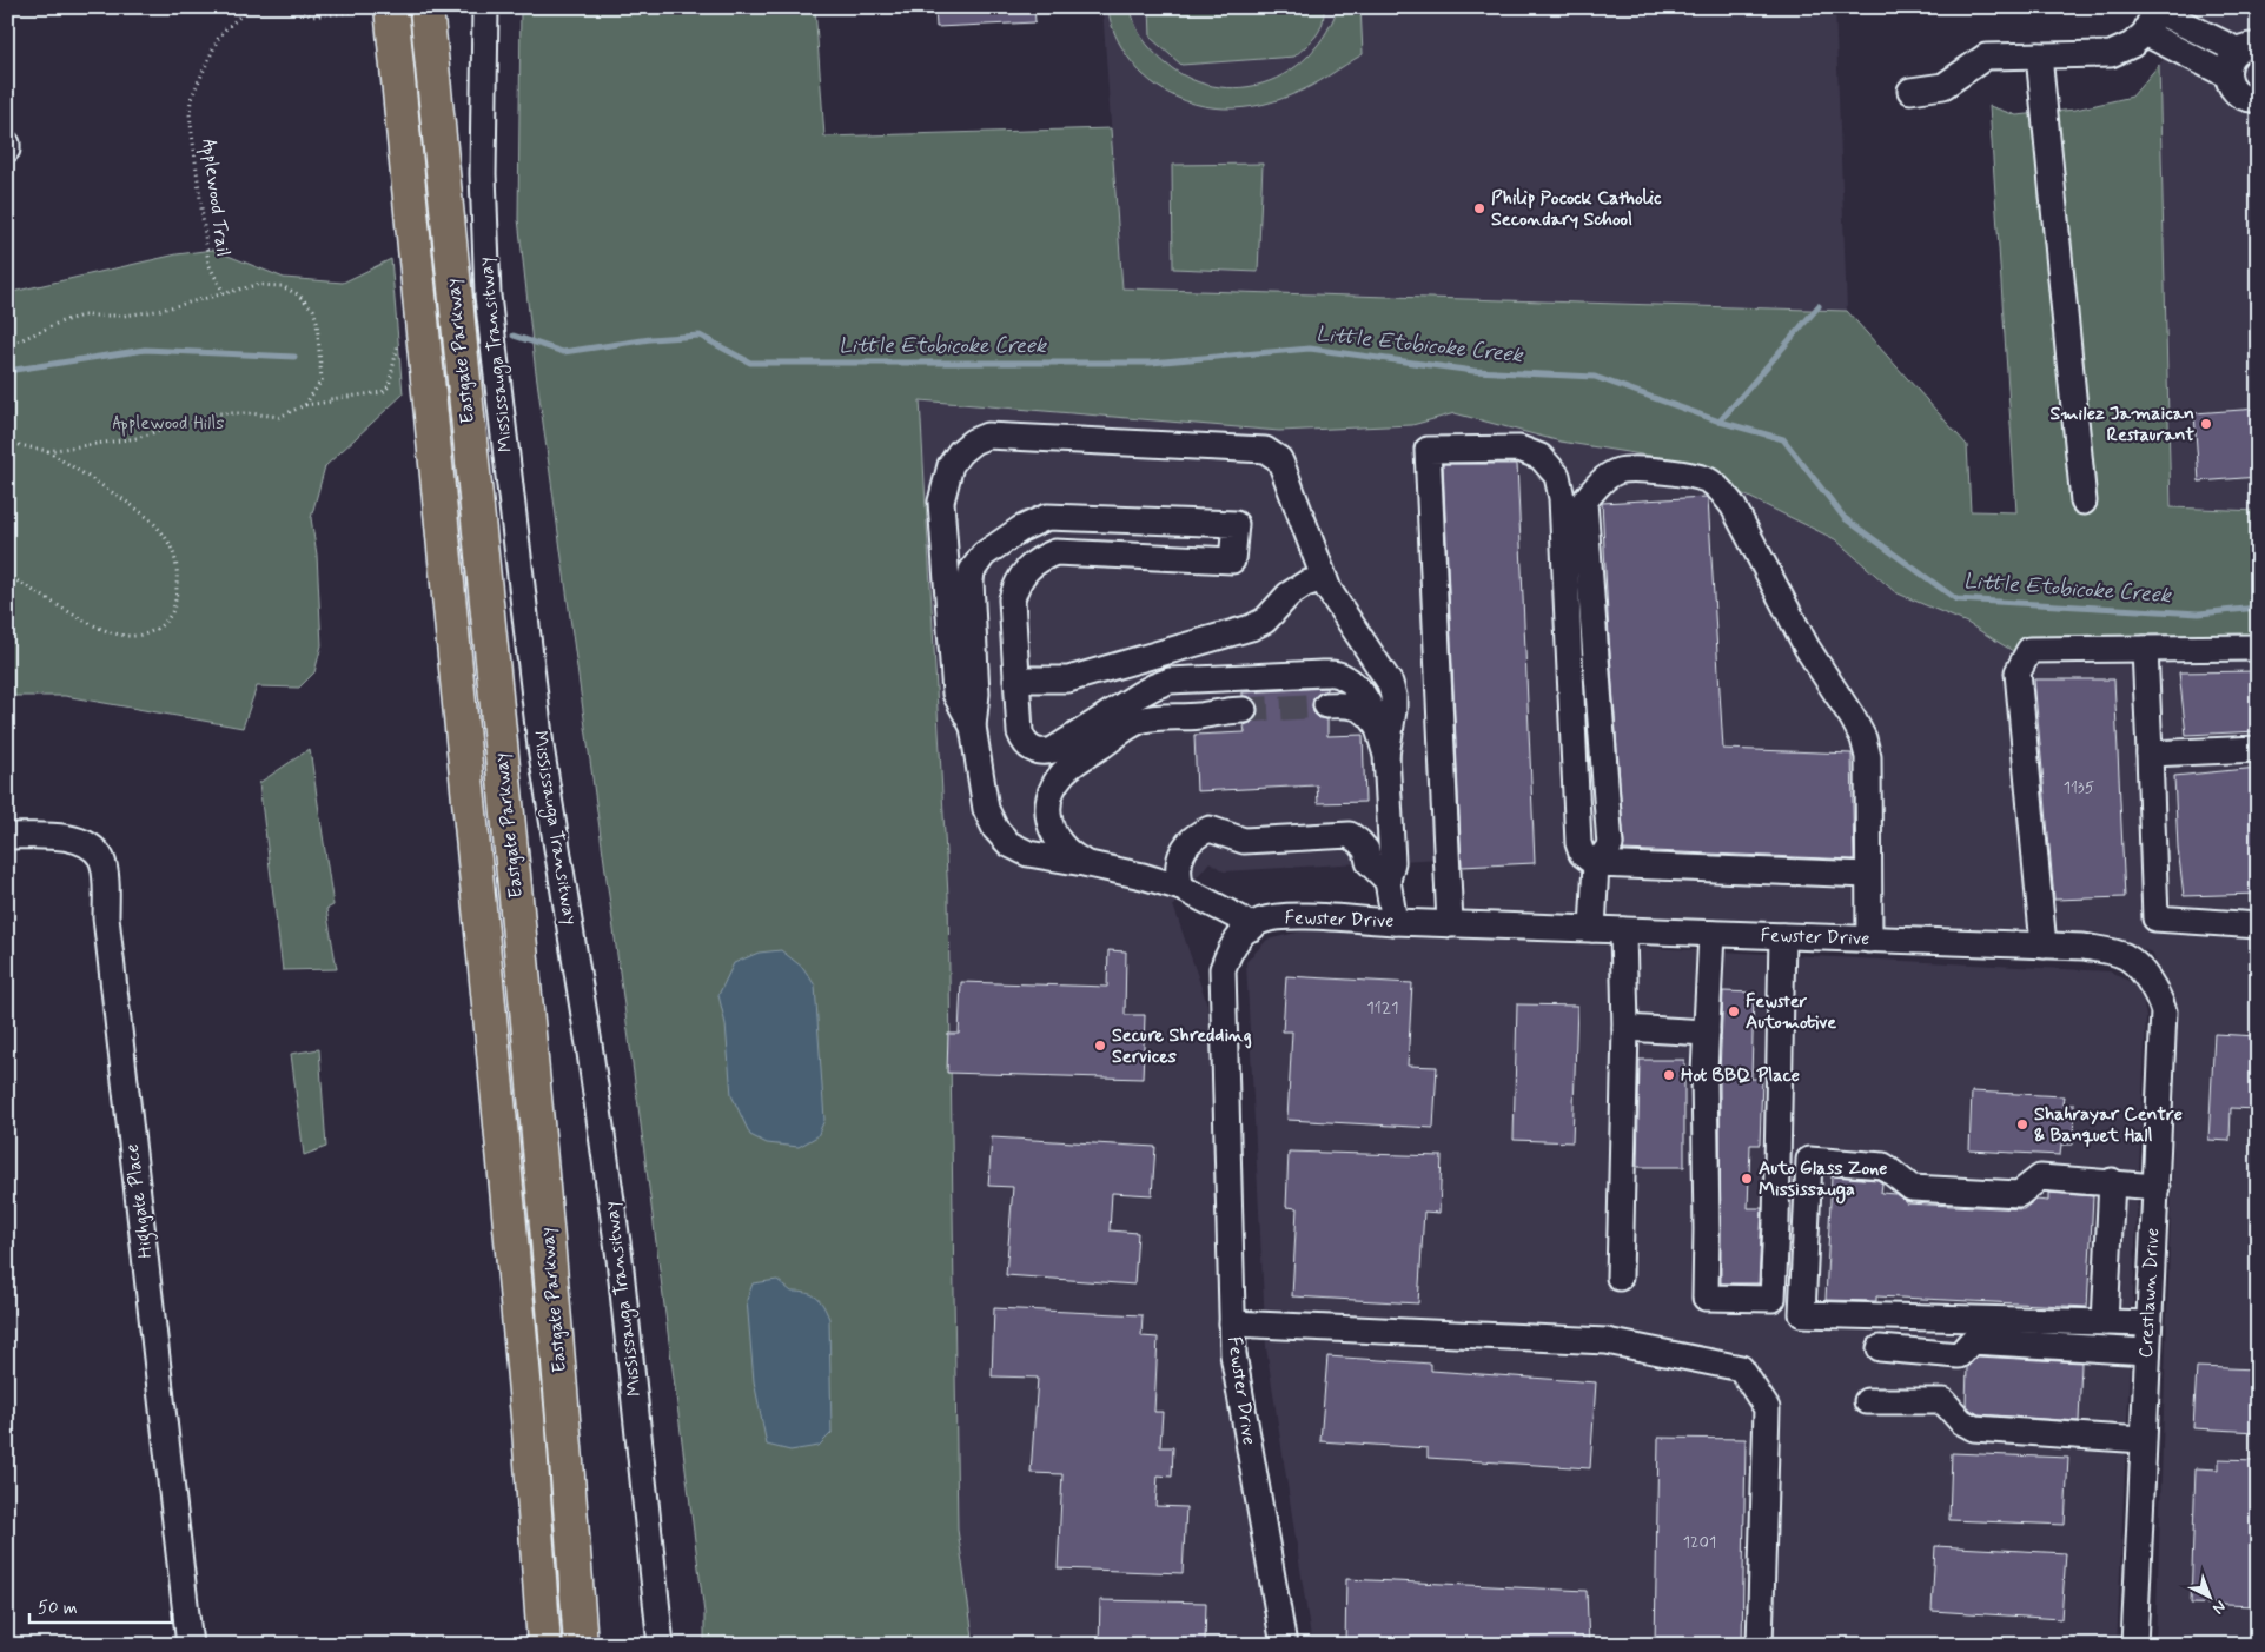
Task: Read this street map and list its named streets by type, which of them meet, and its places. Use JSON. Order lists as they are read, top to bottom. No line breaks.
{"streets":{"main road":["Eastgate Parkway"],"street":["Mississauga Transitway","Fewster Drive","Highgate Place","Crestlawn Drive"],"path":["Applewood Trail"]},"crossings":[["Fewster Drive","Crestlawn Drive"]],"water":["Little Etobicoke Creek"],"parks":["Applewood Hills"],"places":["Philip Pocock Catholic Secondary School","Smilez Jamaican Restaurant","Fewster Automotive","Secure Shredding Services","Hot BBQ Place","Shahrayar Centre & Banquet Hall","Auto Glass Zone Mississauga"],"house_numbers":["1135","1121","1201"],"scale_bar":"50 m","north":"bottom right"}
